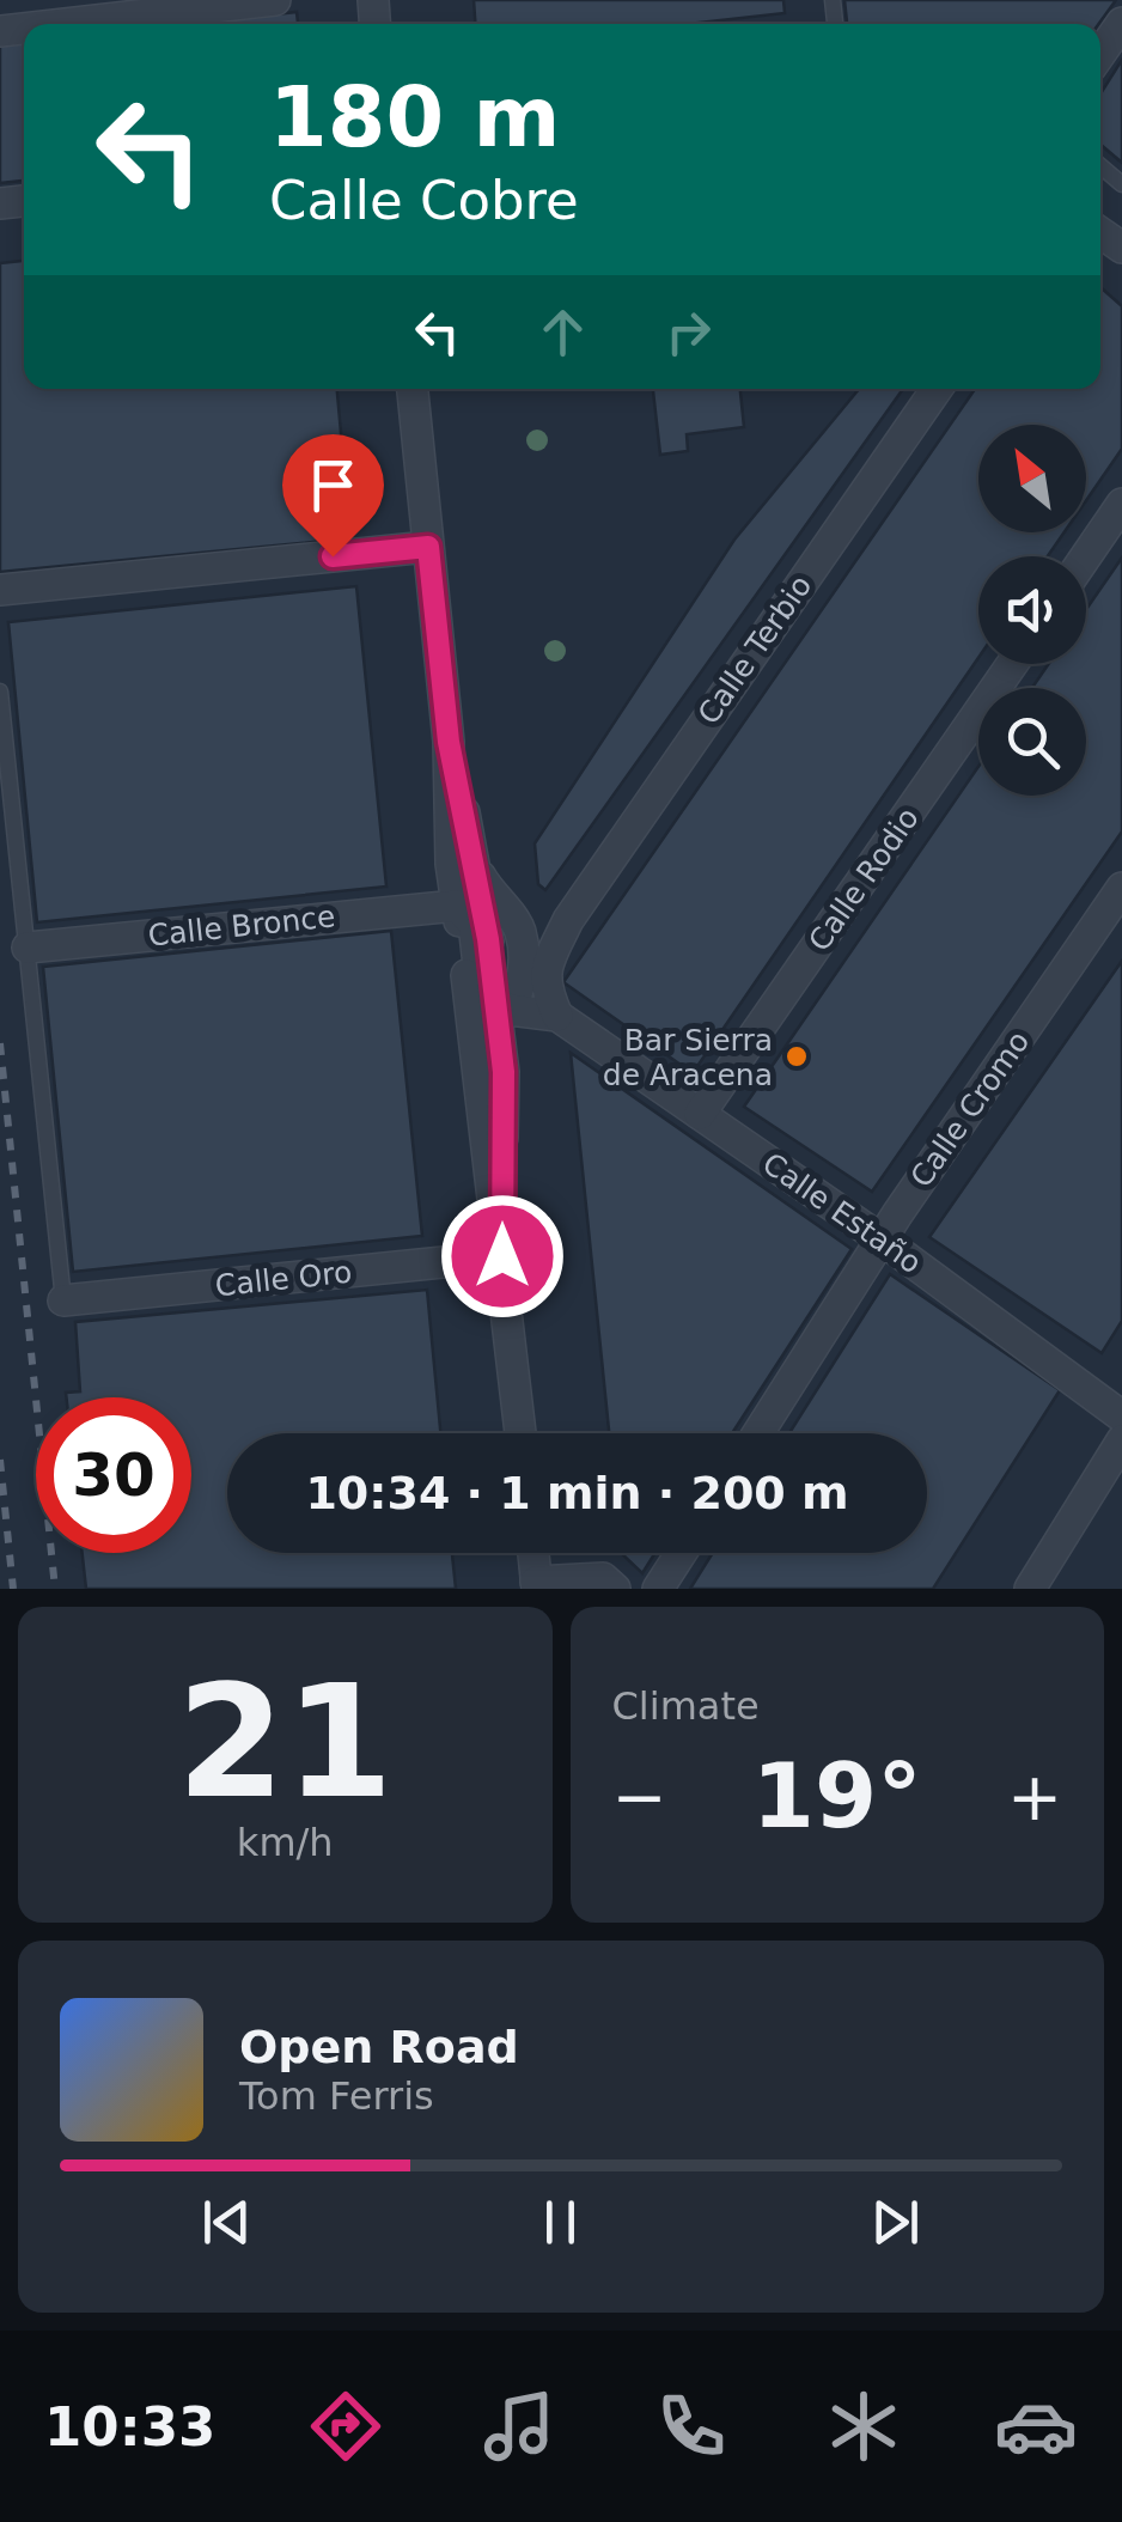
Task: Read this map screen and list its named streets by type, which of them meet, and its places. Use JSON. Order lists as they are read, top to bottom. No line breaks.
{"streets":{"street":["Calle Terbio","Calle Rodio","Calle Bronce","Calle Cromo","Calle Estaño","Calle Oro"]},"crossings":[["Calle Terbio","Calle Estaño"],["Calle Rodio","Calle Estaño"],["Calle Cromo","Calle Estaño"]],"places":["Bar Sierra de Aracena"],"north":"top left","page":{"turn":["180 m","Calle Cobre"],"limit":"30","trip":"10:34 · 1 min · 200 m","tile":[["21","km/h"],"Climate"],"heat":["−","19°","+"],"song":["Open Road","Tom Ferris"],"tabs":"10:33"}}
